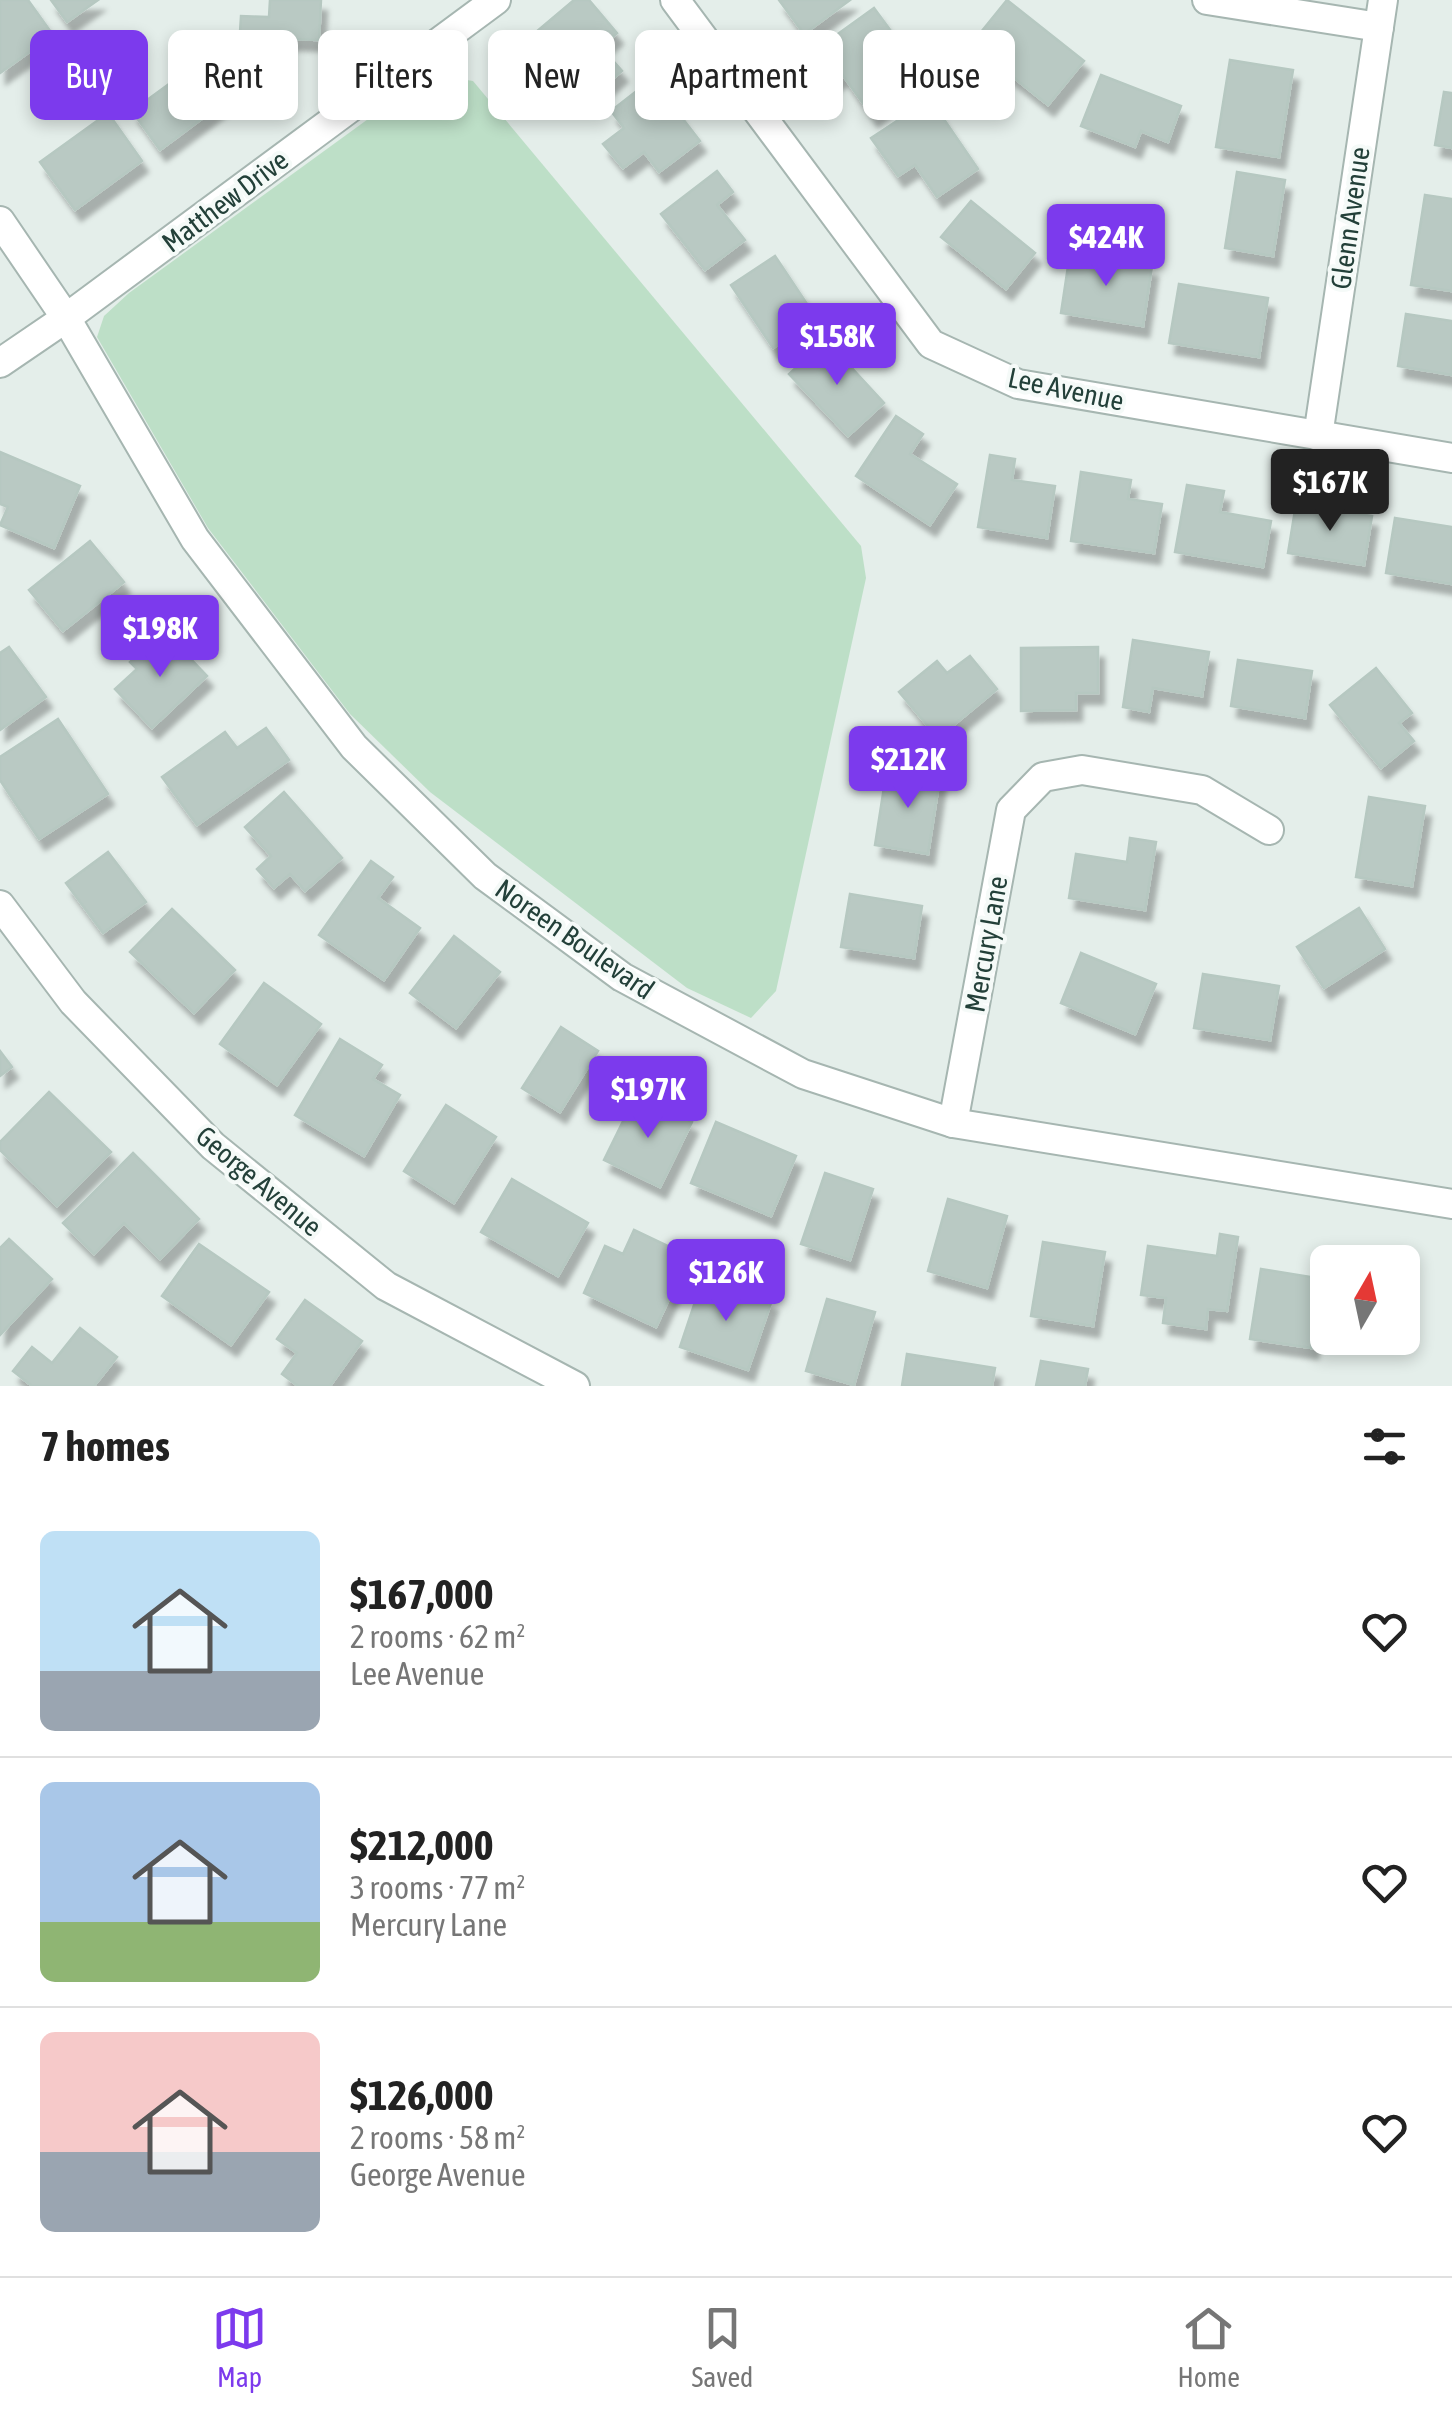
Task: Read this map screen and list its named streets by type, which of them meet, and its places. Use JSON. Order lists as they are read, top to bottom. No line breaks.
{"streets":{"street":["Matthew Drive","Glenn Avenue","Lee Avenue","Noreen Boulevard","Mercury Lane","George Avenue"]},"crossings":[["Matthew Drive","Noreen Boulevard"],["Glenn Avenue","Lee Avenue"],["Noreen Boulevard","Mercury Lane"]],"north":"top","page":{"chip":["Buy","Rent","Filters","New","Apartment","House"],"price":["$424K","$158K","$167K","$198K","$212K","$197K","$126K"],"heading":"7 homes","list":[{"name":"$167,000","note":"2 rooms · 62 m² · Lee Avenue"},{"name":"$212,000","note":"3 rooms · 77 m² · Mercury Lane"},{"name":"$126,000","note":"2 rooms · 58 m² · George Avenue"}],"tabs":["Map","Saved","Home"]}}
